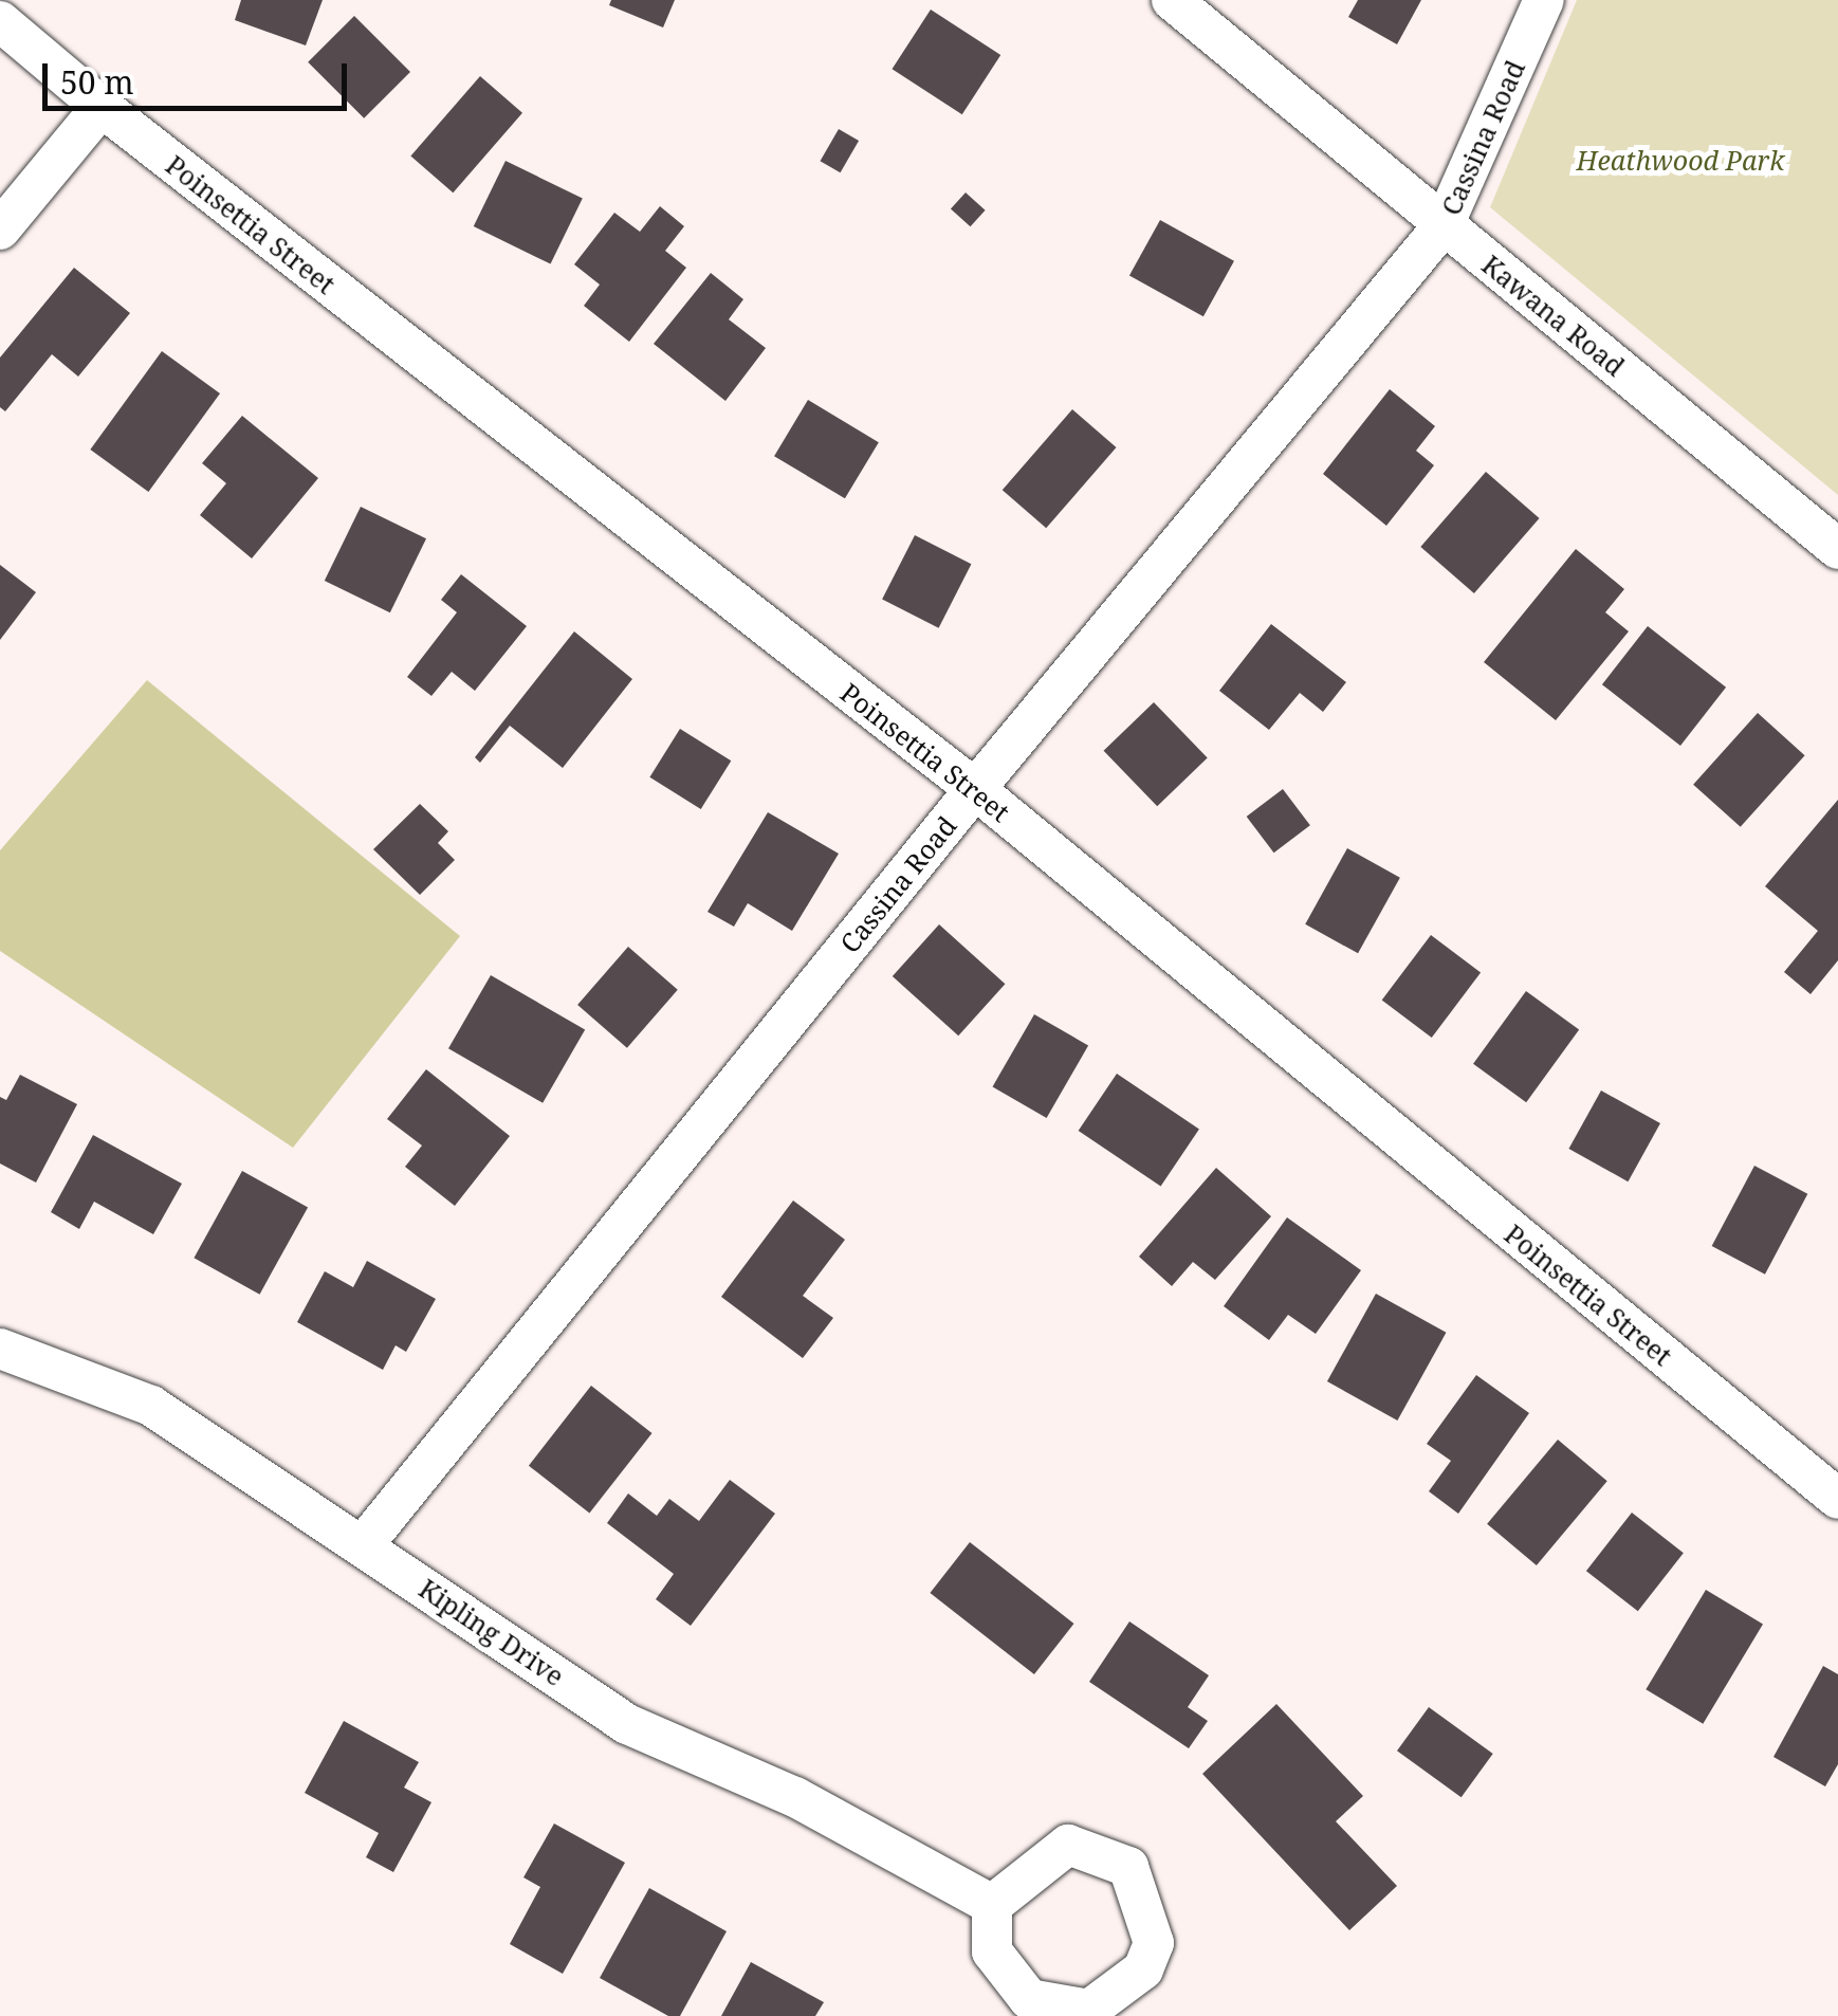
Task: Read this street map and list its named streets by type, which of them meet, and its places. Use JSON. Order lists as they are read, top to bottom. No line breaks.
{"streets":{"street":["Cassina Road","Poinsettia Street","Kawana Road","Kipling Drive"]},"crossings":[["Cassina Road","Poinsettia Street"],["Cassina Road","Kawana Road"],["Cassina Road","Kipling Drive"]],"parks":["Heathwood Park"],"scale_bar":"50 m"}
